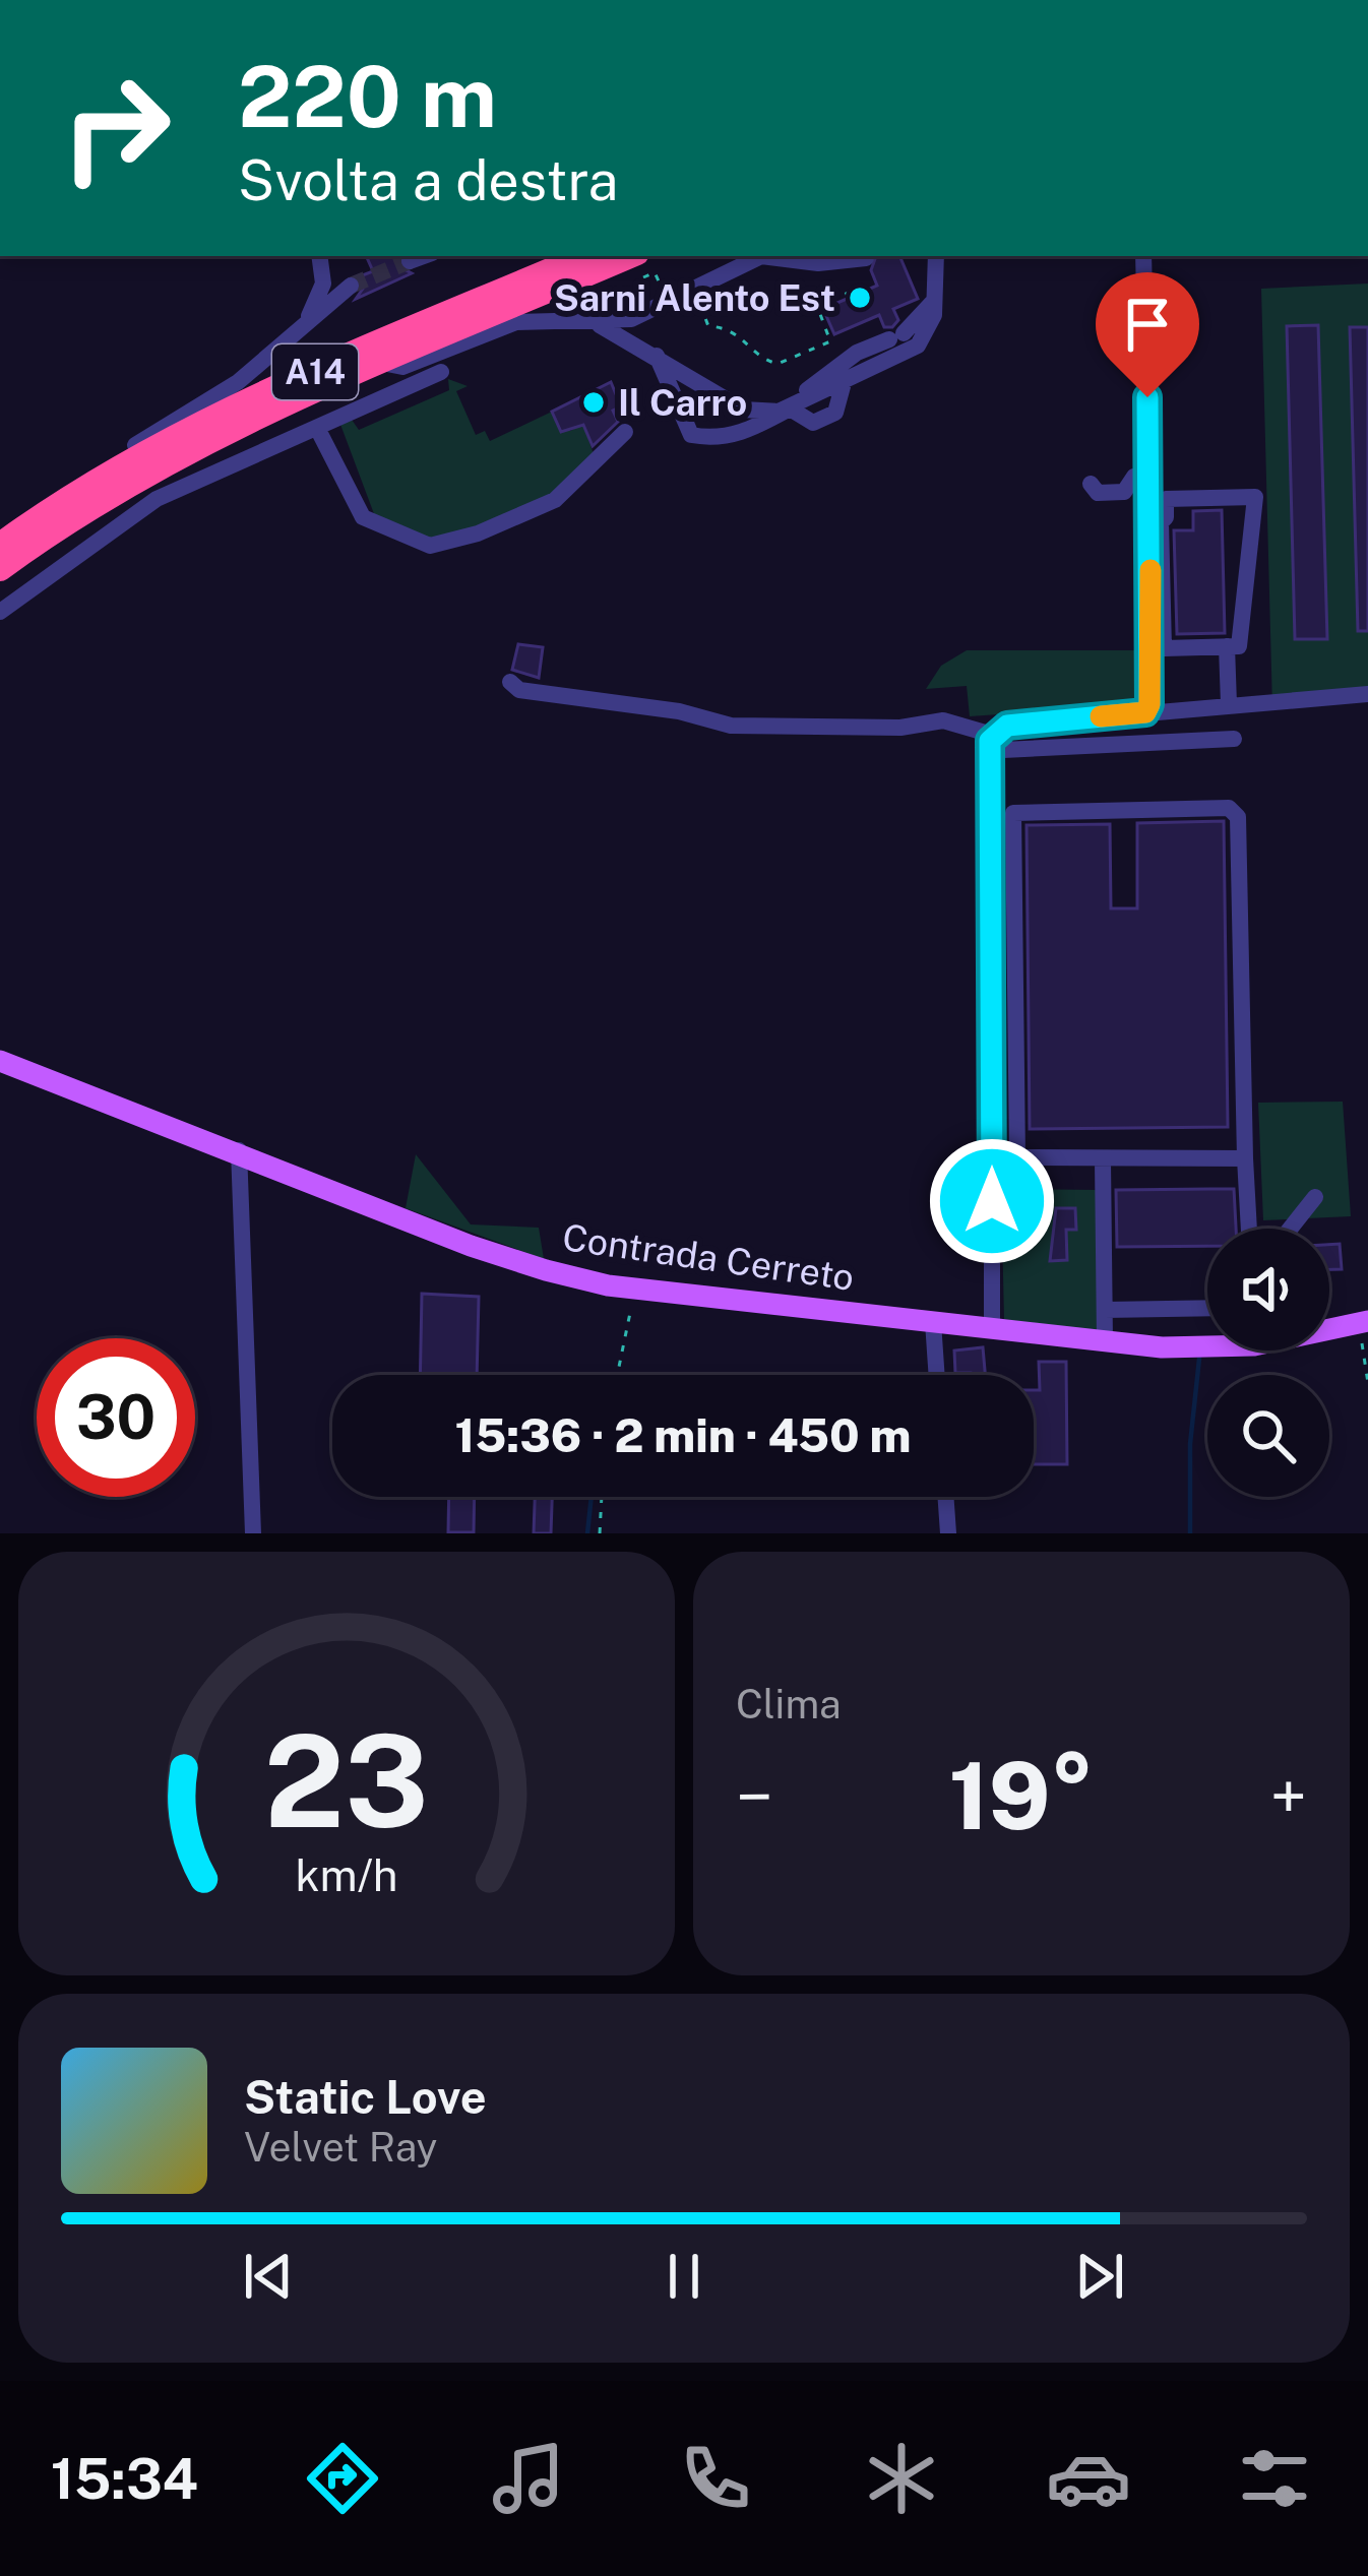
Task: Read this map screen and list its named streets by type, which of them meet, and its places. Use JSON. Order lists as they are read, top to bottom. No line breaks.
{"streets":{"highway":["A14"],"main road":["Contrada Cerreto"]},"places":["Sarni Alento Est","Il Carro"],"page":{"turn":["220 m","Svolta a destra"],"limit":"30","trip":"15:36 · 2 min · 450 m","tile":"Clima","heat":["−","19°","+"],"song":["Static Love","Velvet Ray"],"tabs":"15:34","gauge":["23","km/h"]}}
